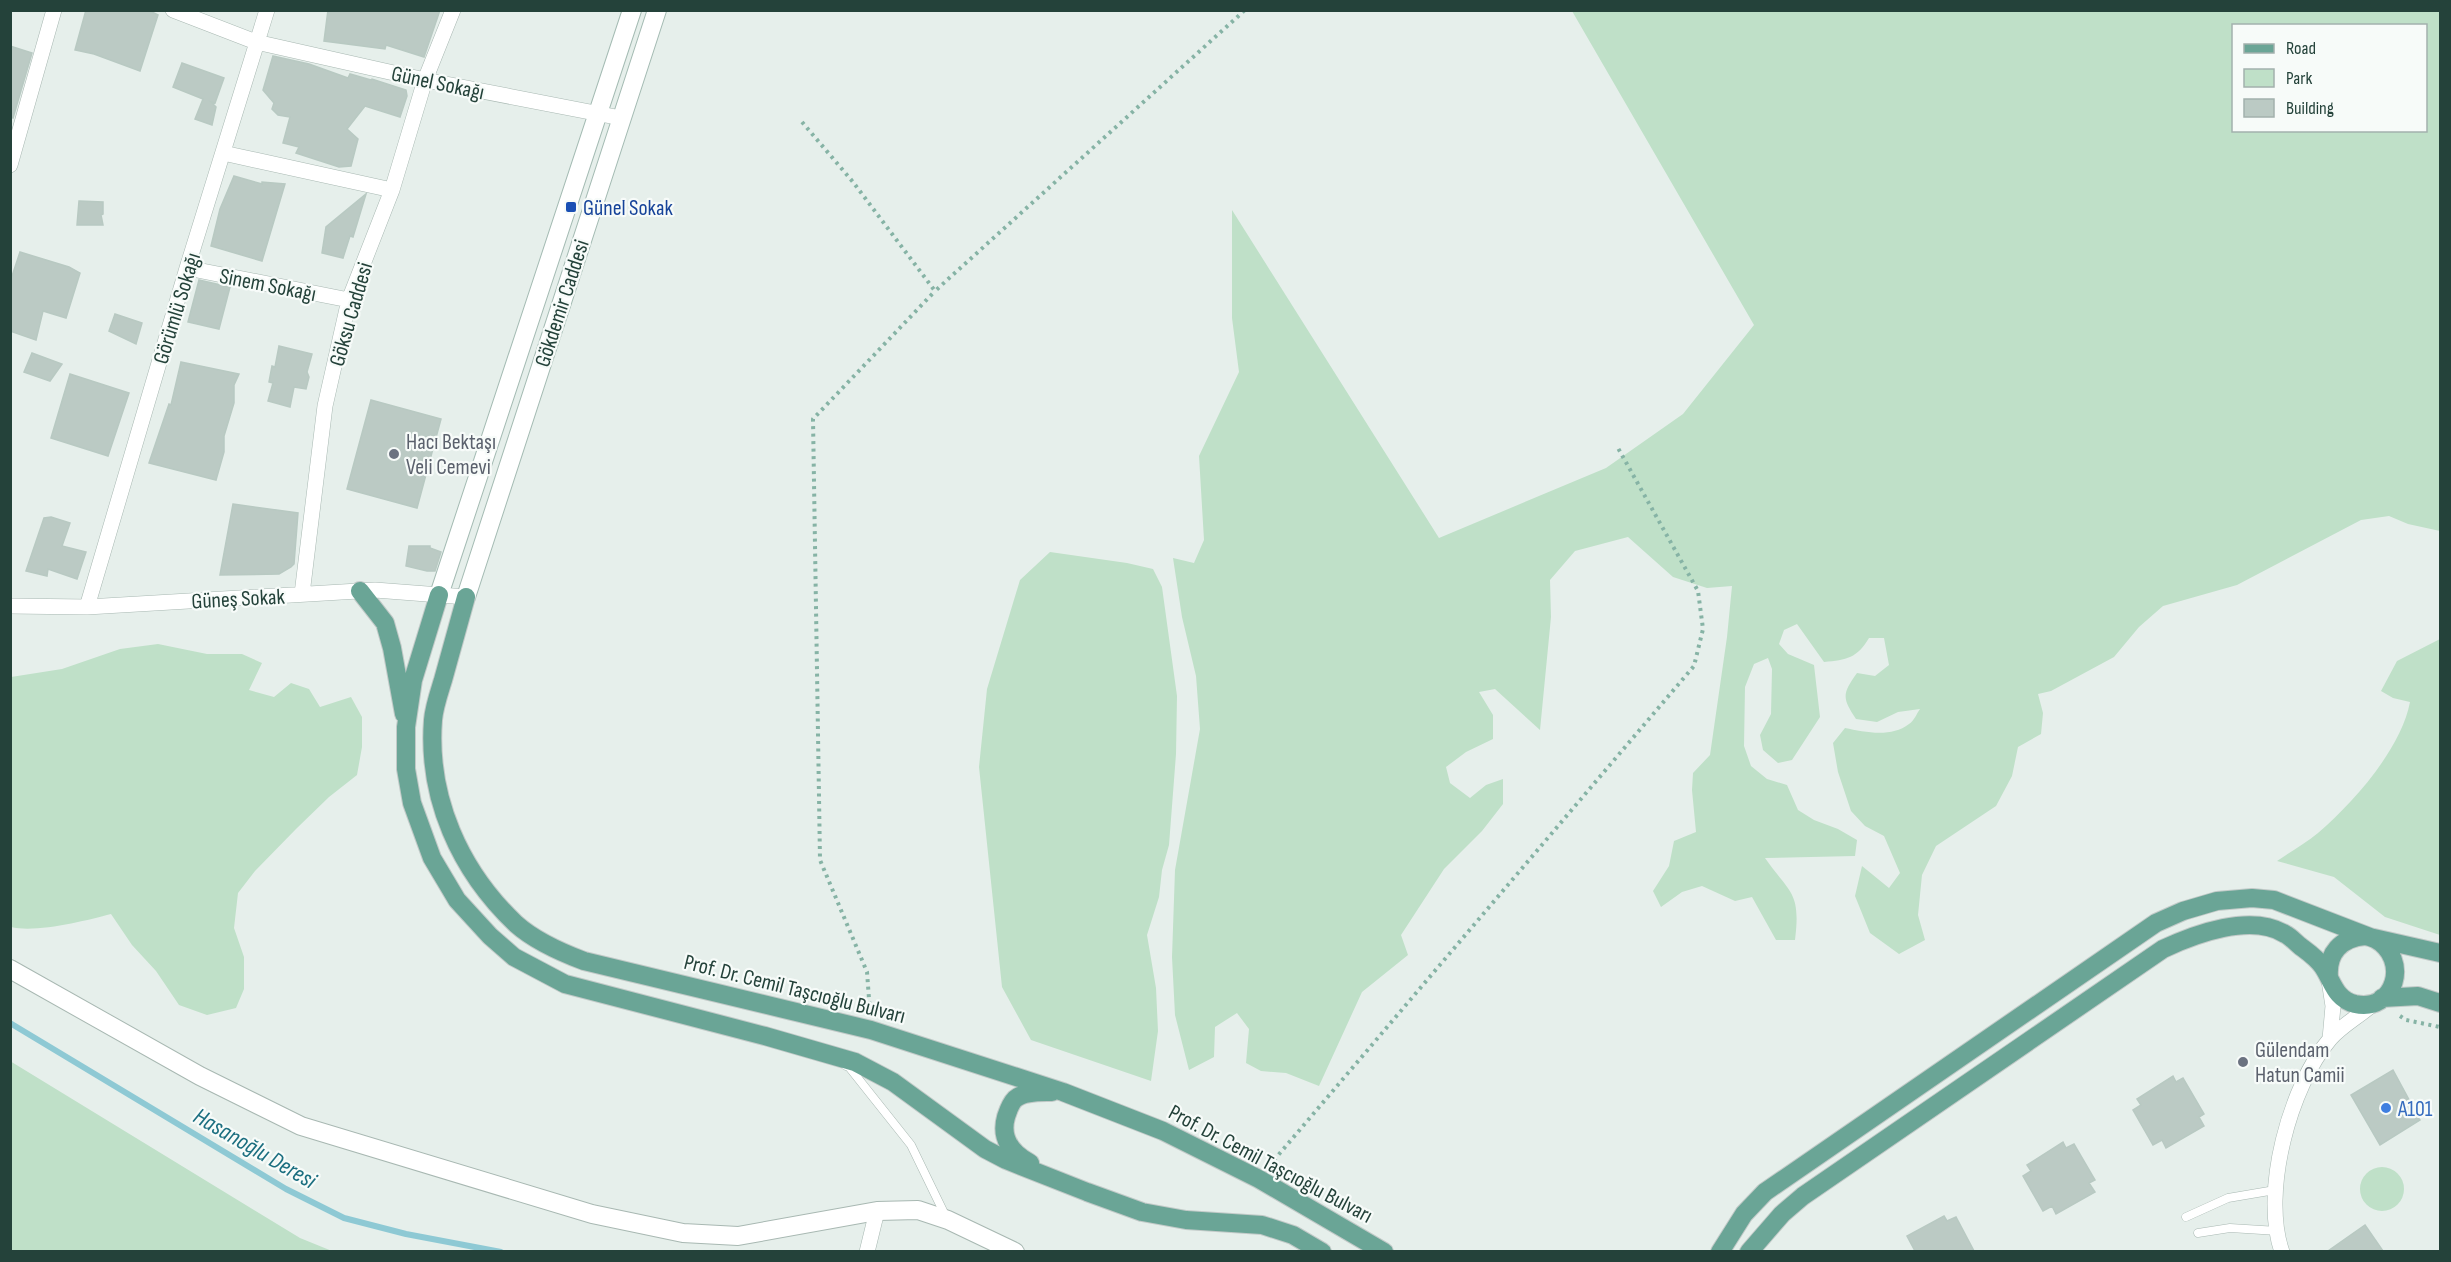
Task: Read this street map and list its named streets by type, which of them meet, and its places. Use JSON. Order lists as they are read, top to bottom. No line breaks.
{"streets":{"main road":["Gökdemir Caddesi","Prof. Dr. Cemil Taşcıoğlu Bulvarı"],"street":["Günel Sokağı","Sinem Sokağı","Görümlü Sokağı","Göksu Caddesi","Güneş Sokak"]},"crossings":[["Günel Sokağı","Gökdemir Caddesi"],["Günel Sokağı","Görümlü Sokağı"],["Günel Sokağı","Göksu Caddesi"],["Sinem Sokağı","Görümlü Sokağı"],["Sinem Sokağı","Göksu Caddesi"],["Gökdemir Caddesi","Güneş Sokak"],["Gökdemir Caddesi","Prof. Dr. Cemil Taşcıoğlu Bulvarı"],["Görümlü Sokağı","Güneş Sokak"],["Göksu Caddesi","Güneş Sokak"],["Güneş Sokak","Prof. Dr. Cemil Taşcıoğlu Bulvarı"]],"water":["Hasanoğlu Deresi"],"places":{"transit":["Günel Sokak"],"other":["Hacı Bektaşı Veli Cemevi","Gülendam Hatun Camii","A101"]},"legend":["Road","Park","Building"]}
